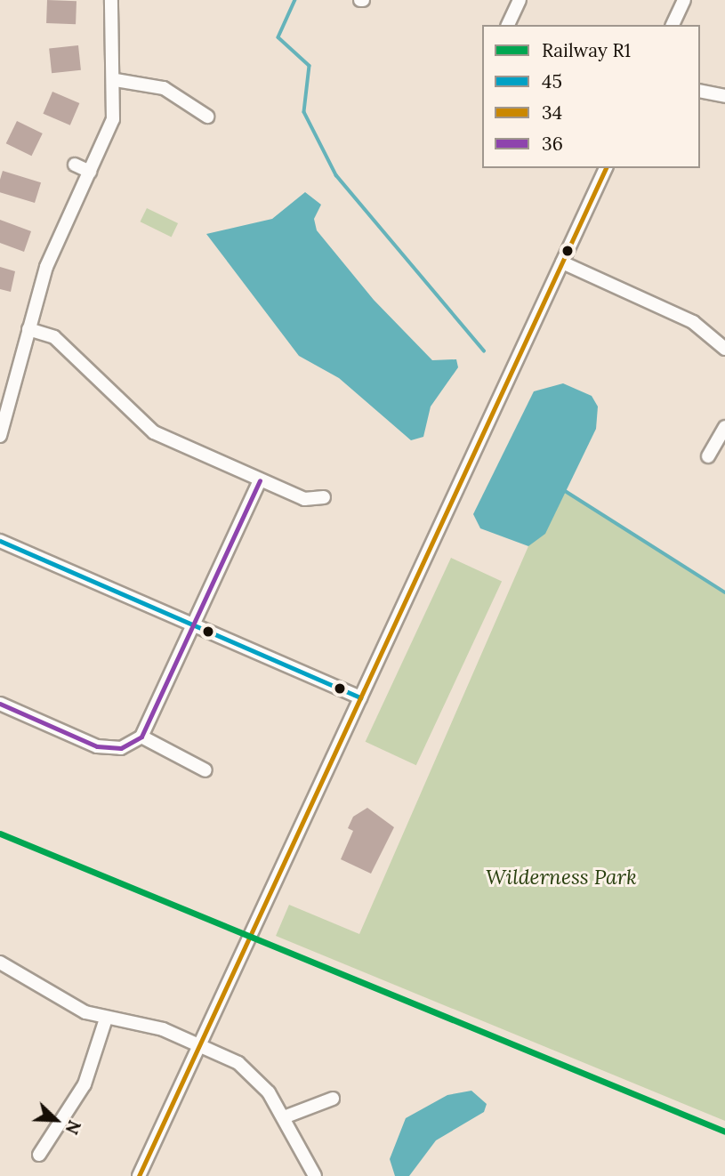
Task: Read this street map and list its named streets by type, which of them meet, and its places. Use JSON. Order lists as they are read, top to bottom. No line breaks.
{"parks":["Wilderness Park"],"lines":["transit line 34","transit line 36","transit line 45","rail line R1"],"legend":["Railway R1","45","34","36"],"north":"bottom right"}
